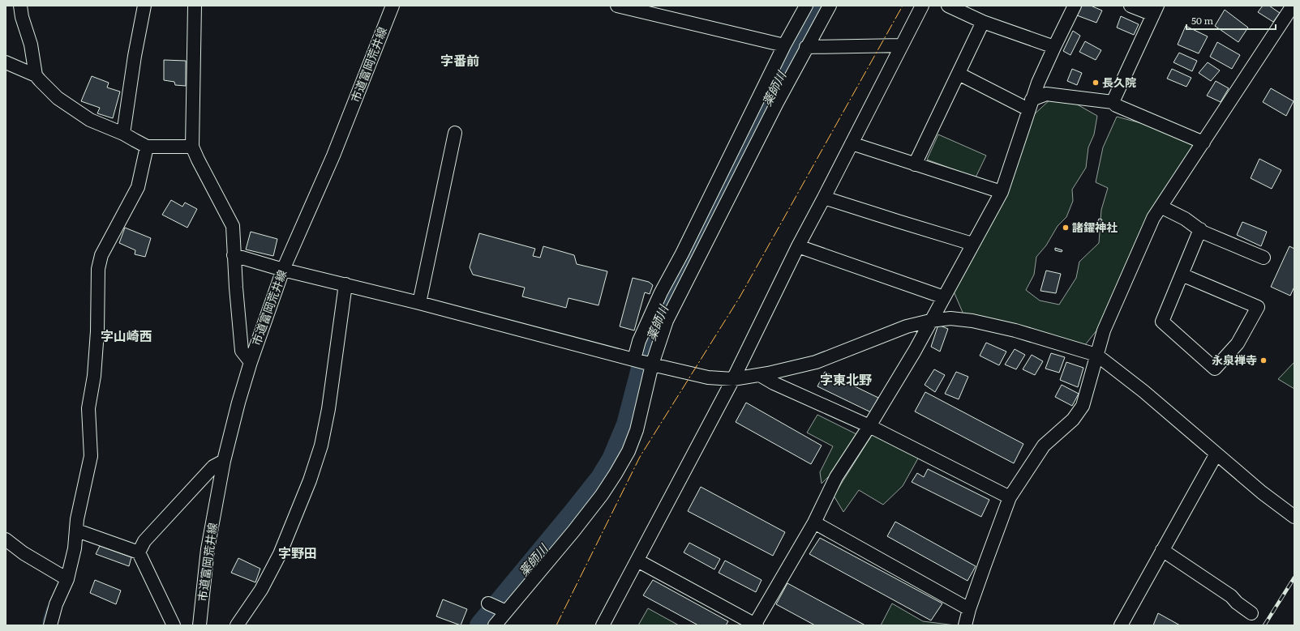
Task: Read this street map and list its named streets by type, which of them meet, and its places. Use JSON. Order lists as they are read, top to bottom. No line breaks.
{"streets":{"street":["市道富岡荒井線"]},"districts":["字番前","字山崎西","字東北野","字野田"],"water":["薬師川"],"places":["長久院","諸鑃神社","永泉禅寺"],"scale_bar":"50 m"}
